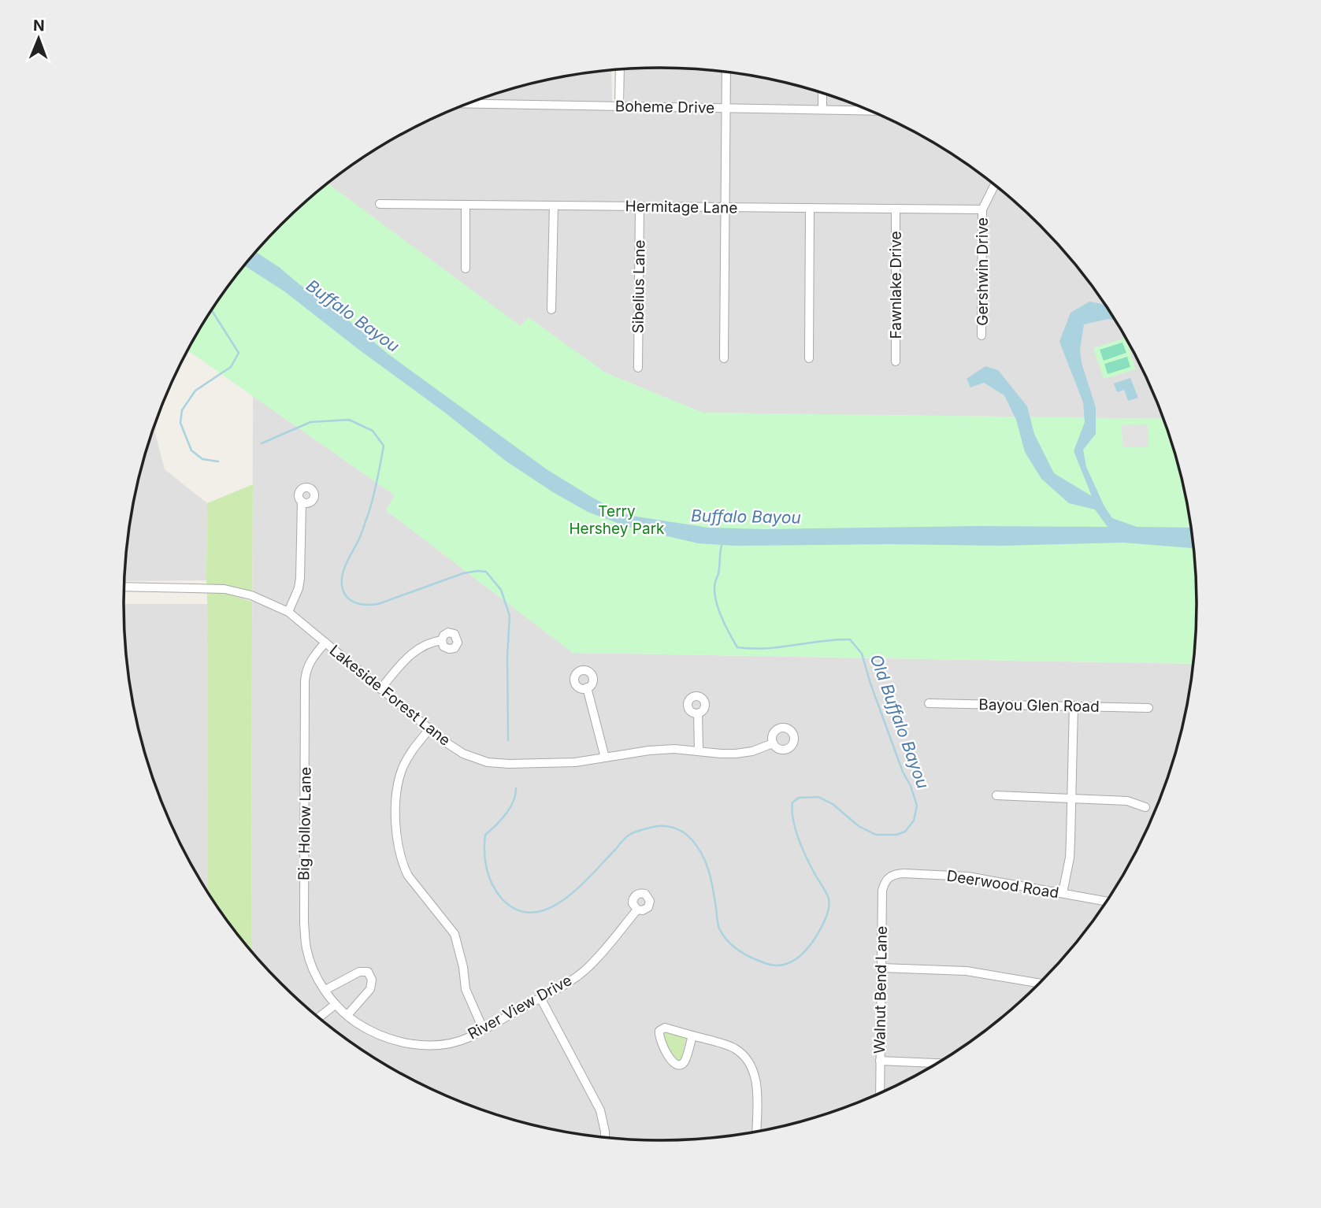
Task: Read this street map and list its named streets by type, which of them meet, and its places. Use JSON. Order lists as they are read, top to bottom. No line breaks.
{"streets":{"street":["Boheme Drive","Hermitage Lane","Gershwin Drive","Fawnlake Drive","Sibelius Lane","Lakeside Forest Lane","Bayou Glen Road","Big Hollow Lane","Deerwood Road","Walnut Bend Lane","River View Drive"]},"crossings":[["Hermitage Lane","Gershwin Drive"],["Hermitage Lane","Fawnlake Drive"],["Hermitage Lane","Sibelius Lane"],["Lakeside Forest Lane","Big Hollow Lane"],["Big Hollow Lane","River View Drive"],["Deerwood Road","Walnut Bend Lane"]],"water":["Buffalo Bayou","Old Buffalo Bayou"],"parks":["Terry Hershey Park"],"north":"top"}
